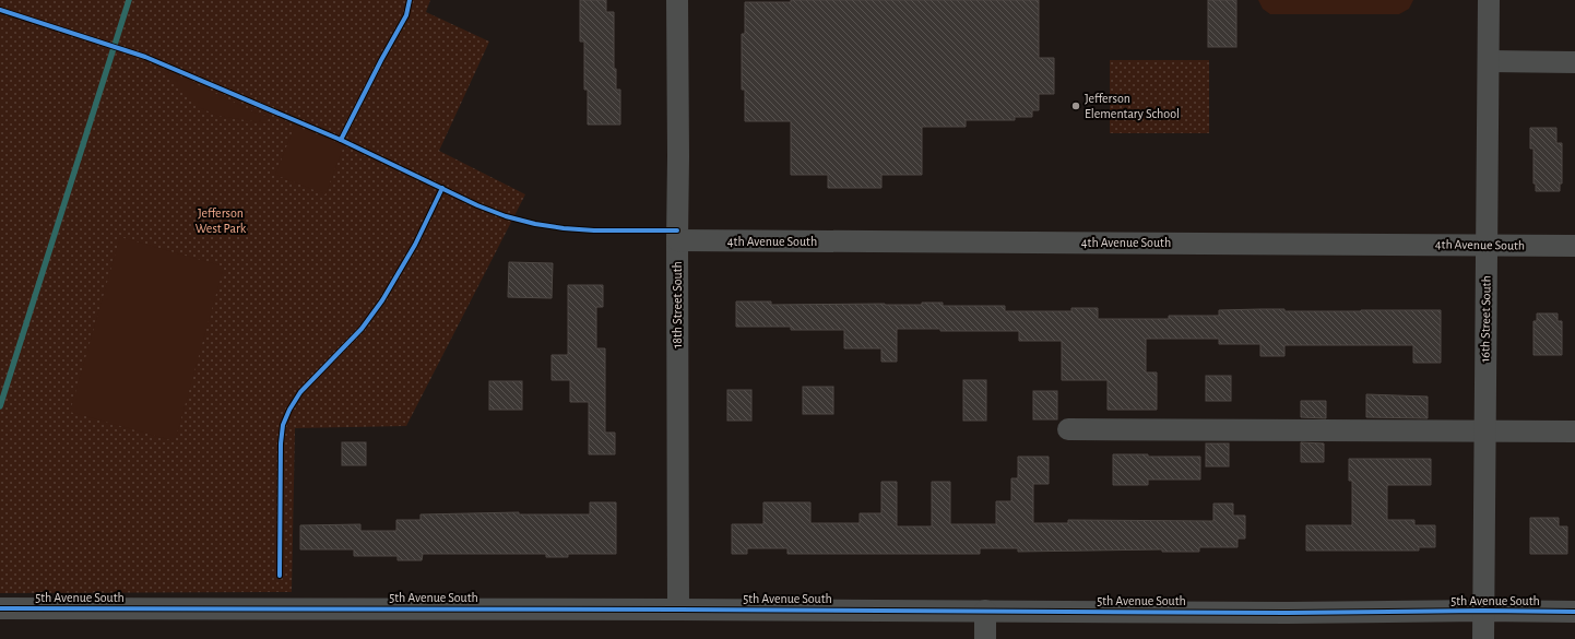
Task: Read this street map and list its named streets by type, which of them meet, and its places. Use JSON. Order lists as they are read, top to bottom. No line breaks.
{"streets":{"street":["4th Avenue South","18th Street South","16th Street South","5th Avenue South"]},"crossings":[["4th Avenue South","18th Street South"],["4th Avenue South","16th Street South"],["18th Street South","5th Avenue South"],["16th Street South","5th Avenue South"]],"parks":["Jefferson West Park"],"places":["Jefferson Elementary School"]}
